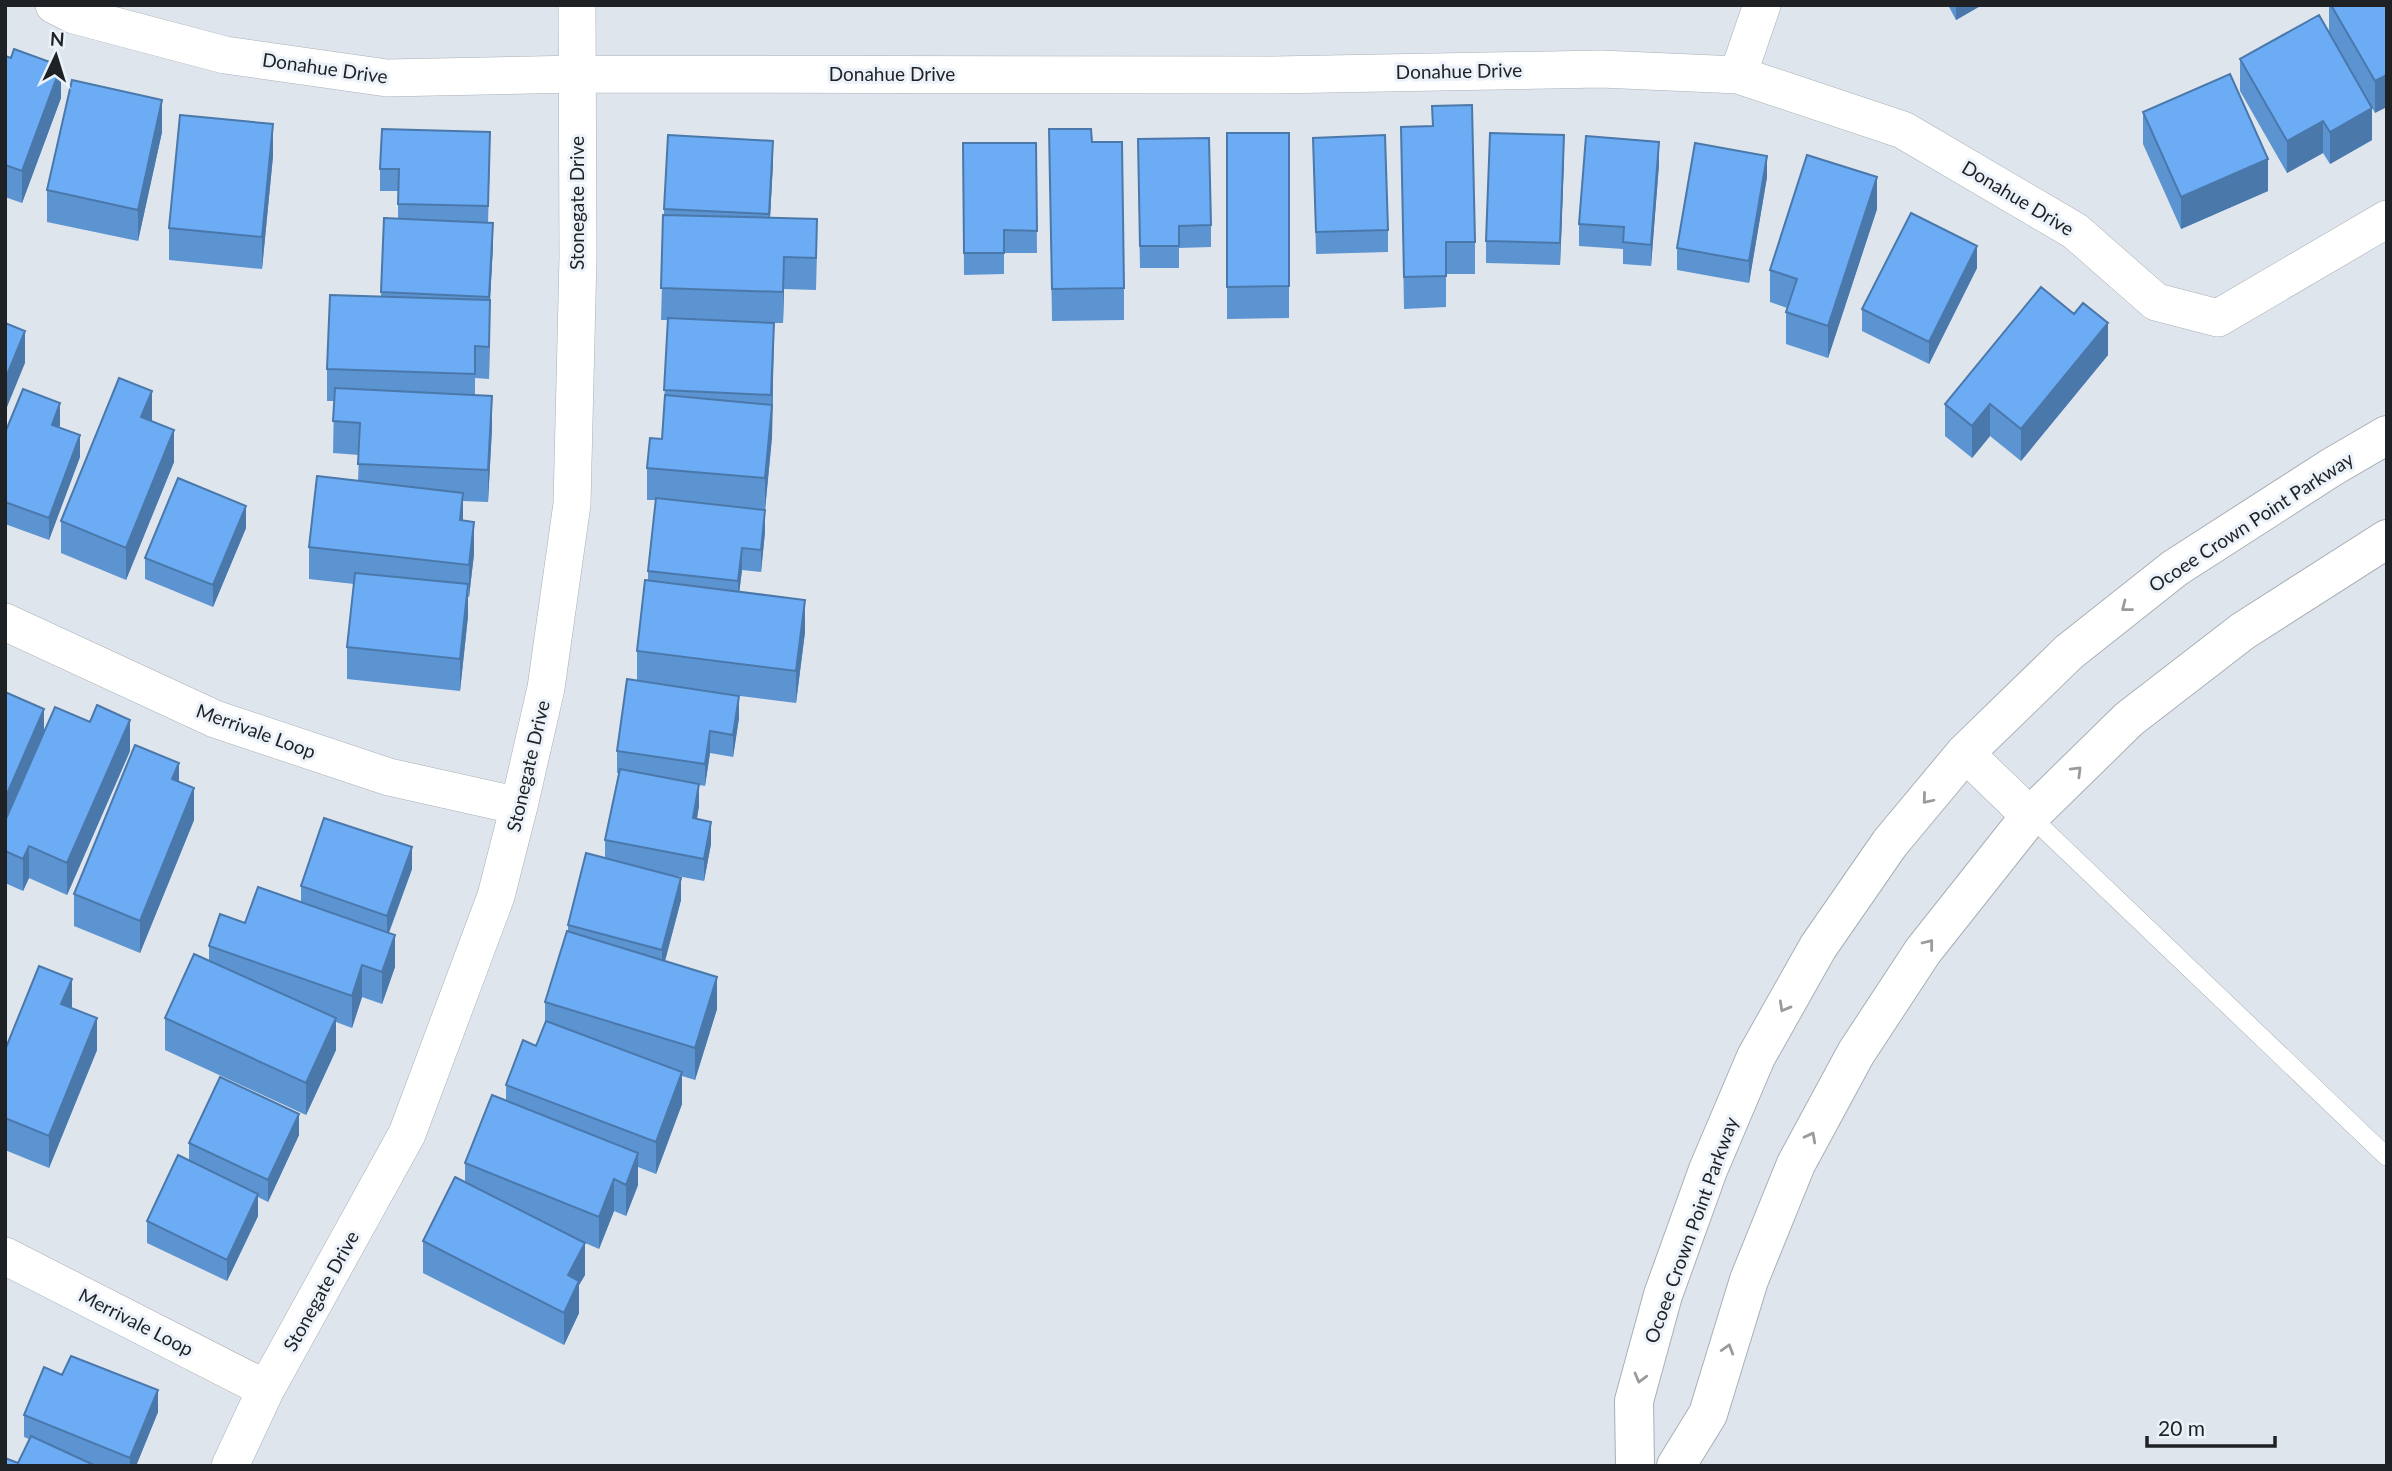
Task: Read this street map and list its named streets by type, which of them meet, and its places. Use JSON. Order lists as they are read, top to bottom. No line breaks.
{"streets":{"street":["Donahue Drive","Stonegate Drive","Ocoee Crown Point Parkway","Merrivale Loop"]},"crossings":[["Donahue Drive","Stonegate Drive"],["Stonegate Drive","Merrivale Loop"]],"scale_bar":"20 m","north":"top"}
